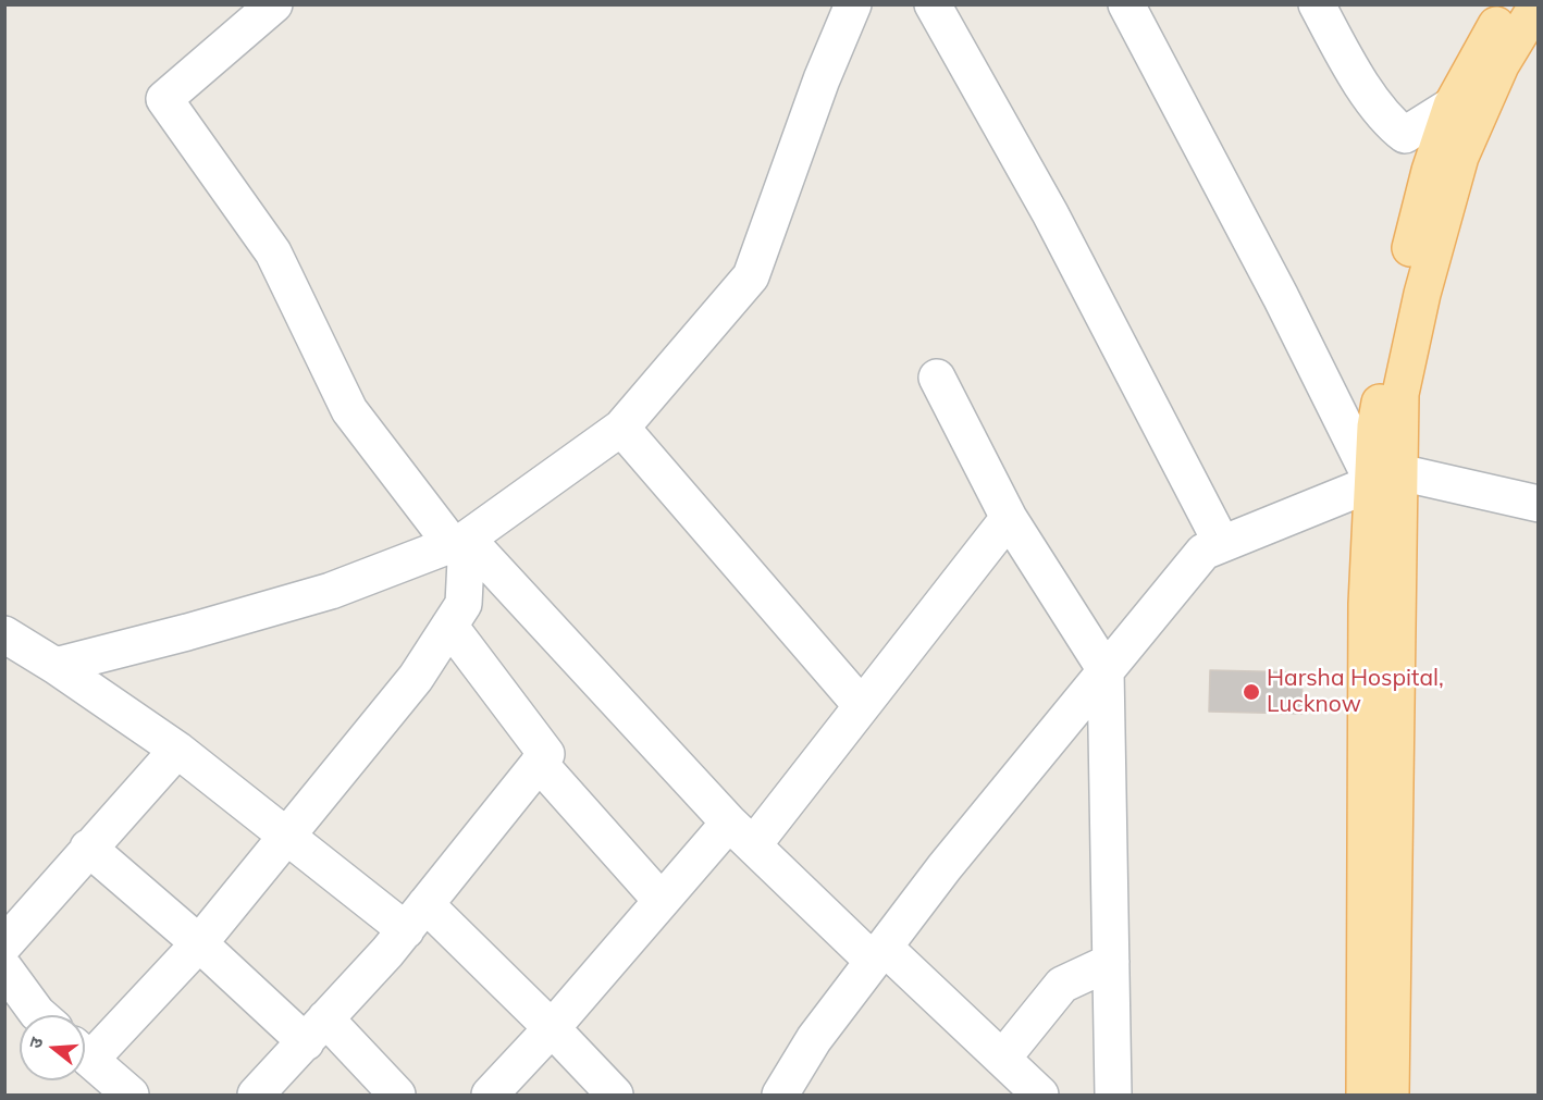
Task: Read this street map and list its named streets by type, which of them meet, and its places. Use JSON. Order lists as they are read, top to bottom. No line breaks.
{"places":["Harsha Hospital, Lucknow"],"north":"left"}
